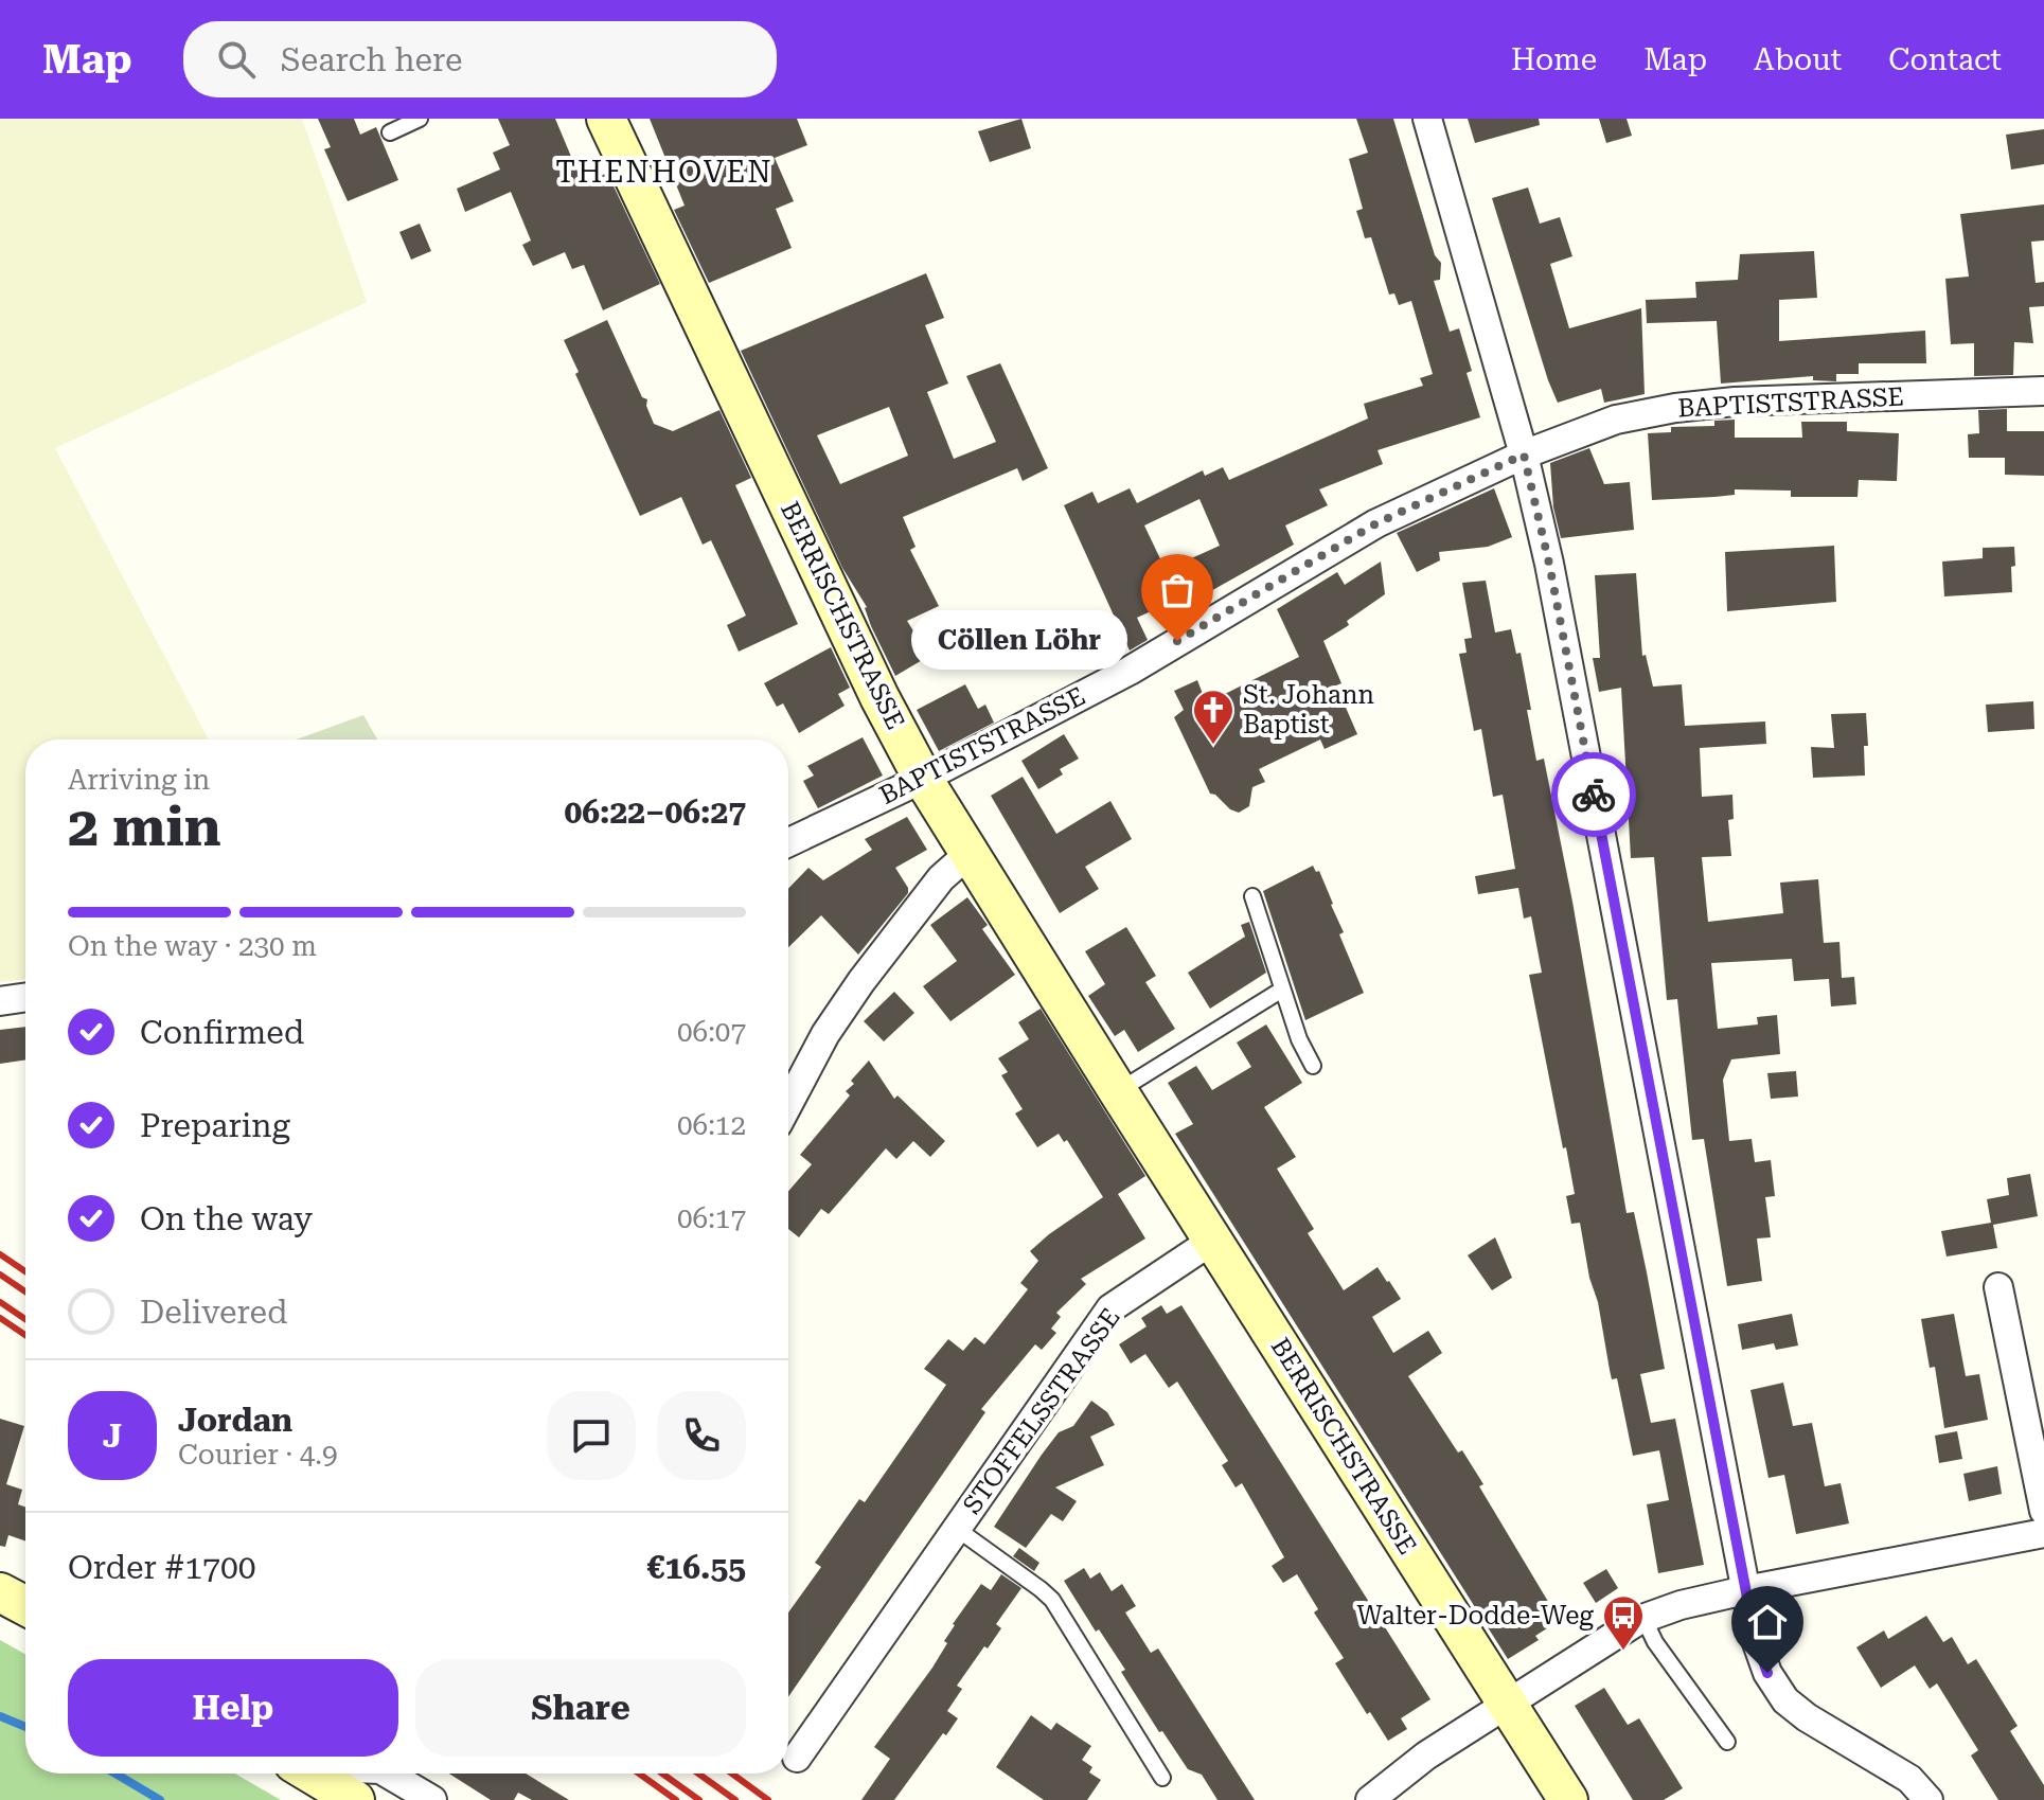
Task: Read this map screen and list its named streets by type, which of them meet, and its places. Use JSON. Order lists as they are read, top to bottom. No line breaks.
{"streets":{"street":["BAPTISTSTRASSE","BERRISCHSTRASSE","STOFFELSSTRASSE"]},"crossings":[["BAPTISTSTRASSE","BERRISCHSTRASSE"],["BERRISCHSTRASSE","STOFFELSSTRASSE"]],"districts":["THENHOVEN"],"places":{"other":["Cöllen Löhr"],"church":["St. Johann Baptist"],"bus stop":["Walter-Dodde-Weg"]},"page":{"header":"Map","search":"Search here","nav":["Home","Map","About","Contact"],"bubble":"Cöllen Löhr","heading":["2 min","Arriving in","06:22–06:27"],"panel":["Jordan","Courier · 4.9","Order #1700","€16.55"],"bar":"On the way · 230 m","list":[["Confirmed","06:07"],["Preparing","06:12"],["On the way","06:17"],"Delivered"],"round":"J","buttons":["Help","Share"]}}
